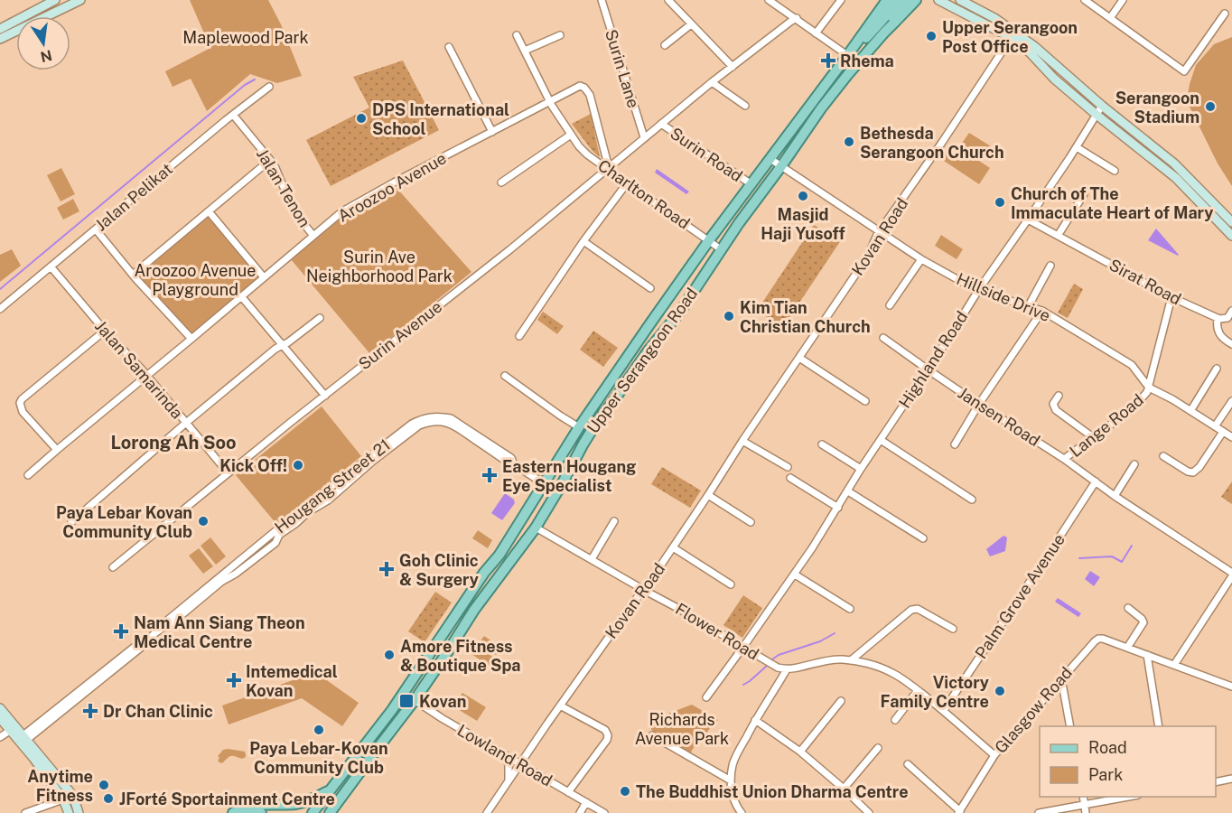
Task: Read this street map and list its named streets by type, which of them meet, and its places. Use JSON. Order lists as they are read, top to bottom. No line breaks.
{"streets":{"main road":["Upper Serangoon Road"],"street":["Surin Lane","Surin Road","Aroozoo Avenue","Jalan Tenon","Charlton Road","Jalan Pelikat","Kovan Road","Sirat Road","Hillside Drive","Surin Avenue","Highland Road","Jalan Samarinda","Jansen Road","Lange Road","Hougang Street 21","Palm Grove Avenue","Flower Road","Glasgow Road","Lowland Road"]},"crossings":[["Surin Lane","Surin Avenue"],["Surin Road","Surin Avenue"],["Surin Road","Upper Serangoon Road"],["Aroozoo Avenue","Jalan Tenon"],["Aroozoo Avenue","Charlton Road"],["Aroozoo Avenue","Surin Avenue"],["Aroozoo Avenue","Jalan Samarinda"],["Jalan Tenon","Jalan Pelikat"],["Charlton Road","Surin Avenue"],["Charlton Road","Upper Serangoon Road"],["Jalan Pelikat","Jalan Samarinda"],["Kovan Road","Hillside Drive"],["Kovan Road","Flower Road"],["Kovan Road","Lowland Road"],["Sirat Road","Highland Road"],["Sirat Road","Lange Road"],["Hillside Drive","Highland Road"],["Hillside Drive","Upper Serangoon Road"],["Hillside Drive","Lange Road"],["Surin Avenue","Jalan Samarinda"],["Highland Road","Jansen Road"],["Highland Road","Flower Road"],["Upper Serangoon Road","Hougang Street 21"],["Upper Serangoon Road","Flower Road"],["Upper Serangoon Road","Lowland Road"],["Jansen Road","Lange Road"],["Jansen Road","Palm Grove Avenue"]],"districts":["Lorong Ah Soo"],"parks":["Maplewood Park","Surin Ave Neighborhood Park","Aroozoo Avenue Playground","Richards Avenue Park"],"places":{"other":["Upper Serangoon Post Office","Serangoon Stadium","DPS International School","Bethesda Serangoon Church","Masjid Haji Yusoff","Church of The Immaculate Heart of Mary","Kim Tian Christian Church","Kick Off!","Paya Lebar Kovan Community Club","Amore Fitness & Boutique Spa","Victory Family Centre","Paya Lebar-Kovan Community Club","Anytime Fitness","The Buddhist Union Dharma Centre","JForté Sportainment Centre"],"health":["Rhema","Eastern Hougang Eye Specialist","Goh Clinic & Surgery","Nam Ann Siang Theon Medical Centre","Intemedical Kovan","Dr Chan Clinic"],"transit":["Kovan"]},"legend":["Road","Park"],"north":"bottom"}
